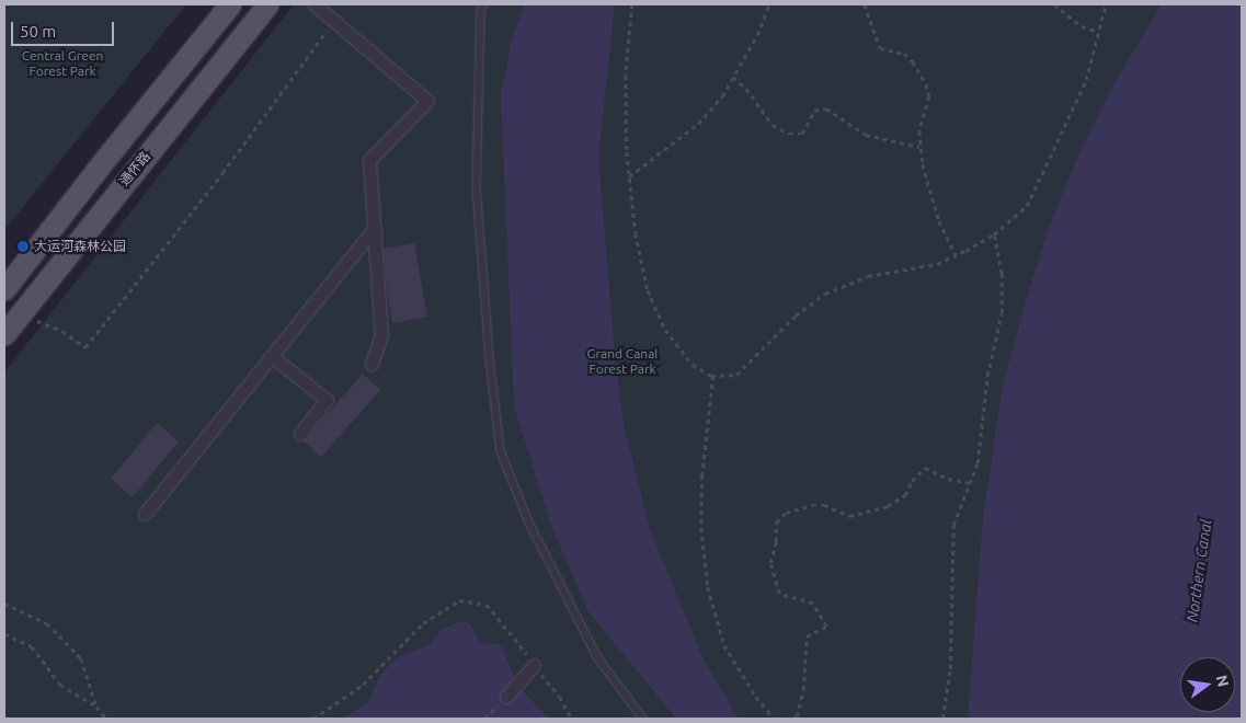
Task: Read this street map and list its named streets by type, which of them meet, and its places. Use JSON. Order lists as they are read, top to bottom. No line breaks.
{"streets":{"main road":["通怀路"]},"water":["Northern Canal"],"parks":["Central Green Forest Park","Grand Canal Forest Park"],"places":["大运河森林公园"],"scale_bar":"50 m","north":"right"}
